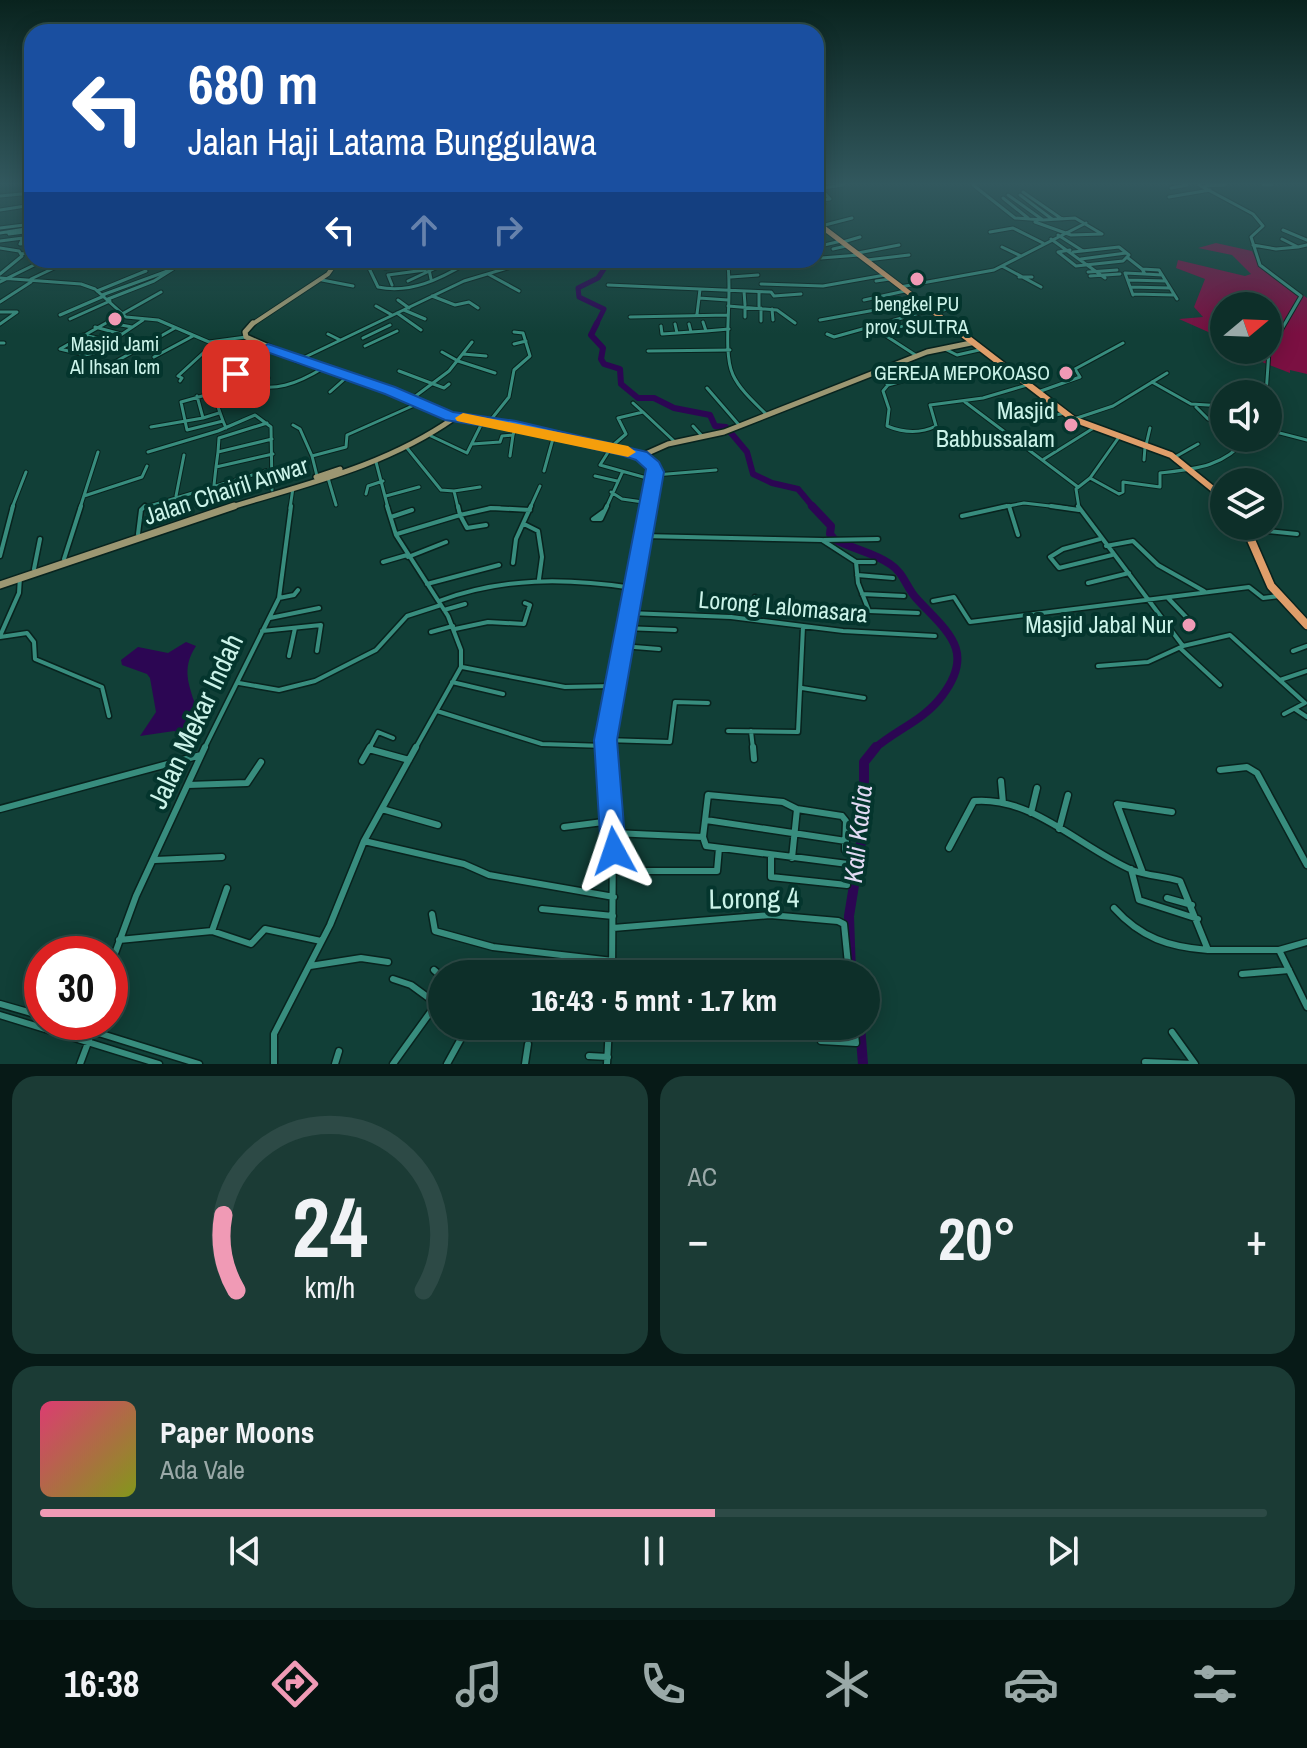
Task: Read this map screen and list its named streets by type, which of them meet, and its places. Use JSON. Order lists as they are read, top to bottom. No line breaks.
{"streets":{"main road":["Jalan Chairil Anwar"],"street":["Lorong Lalomasara","Jalan Mekar Indah","Lorong 4"]},"crossings":[["Jalan Chairil Anwar","Jalan Mekar Indah"]],"water":["Kali Kadia"],"places":["bengkel PU prov. SULTRA","Masjid Jami Al Ihsan Icm","GEREJA MEPOKOASO","Masjid Babbussalam","Masjid Jabal Nur"],"north":"right","page":{"turn":["680 m","Jalan Haji Latama Bunggulawa"],"limit":"30","trip":"16:43 · 5 mnt · 1.7 km","tile":"AC","heat":["−","20°","+"],"song":["Paper Moons","Ada Vale"],"tabs":"16:38","gauge":["24","km/h"]}}
